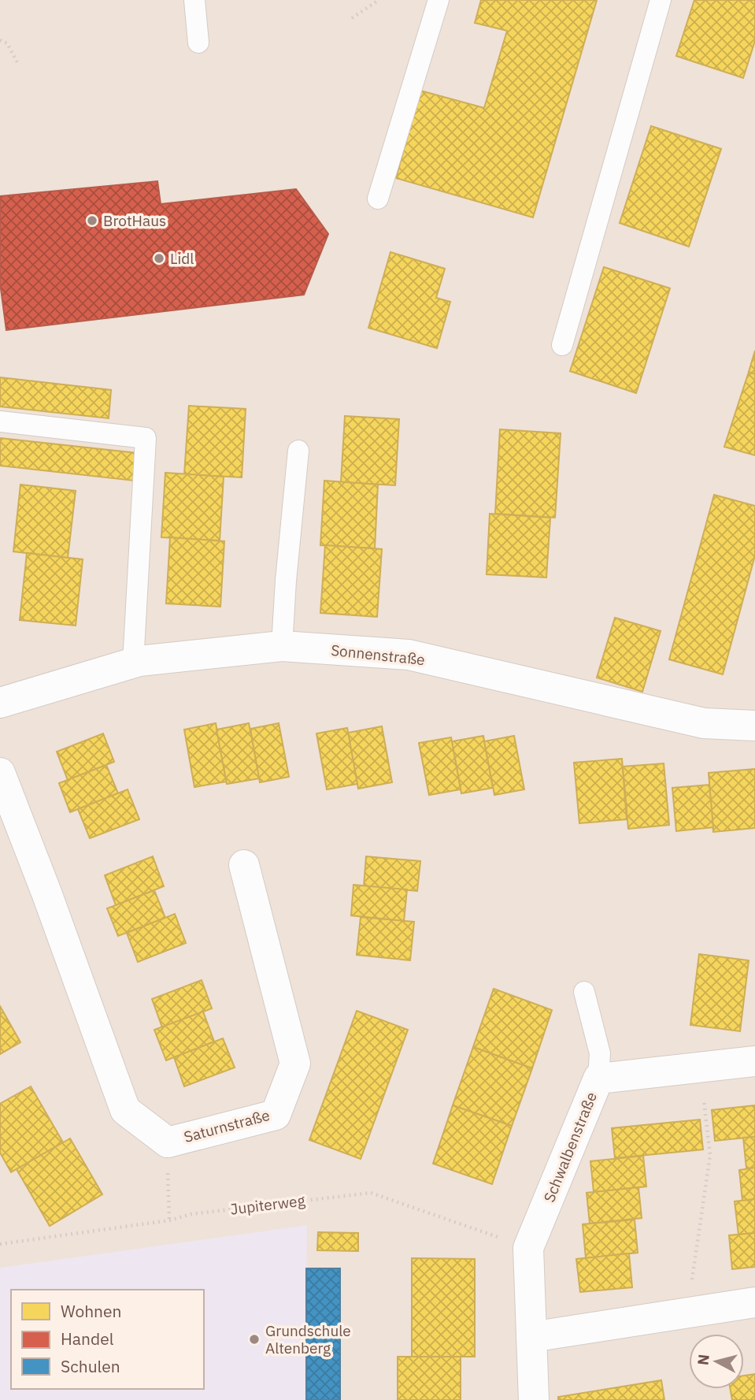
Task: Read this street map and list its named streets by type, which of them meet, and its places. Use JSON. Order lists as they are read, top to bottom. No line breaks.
{"streets":{"street":["Sonnenstraße","Saturnstraße","Schwalbenstraße"],"path":["Jupiterweg"]},"crossings":[["Schwalbenstraße","Jupiterweg"]],"places":["BrotHaus","Lidl","Grundschule Altenberg"],"legend":["Wohnen","Handel","Schulen"],"north":"left"}
